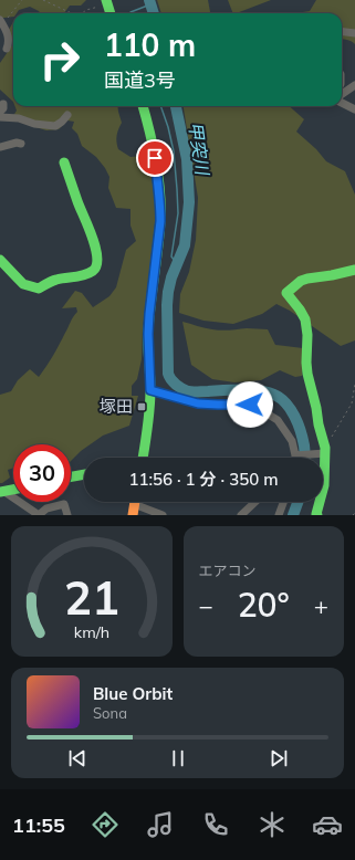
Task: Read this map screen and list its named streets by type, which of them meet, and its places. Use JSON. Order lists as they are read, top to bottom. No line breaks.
{"water":["甲突川"],"places":{"transit":["塚田"]},"page":{"turn":["110 m","国道3号"],"limit":"30","trip":"11:56 · 1 分 · 350 m","tile":"エアコン","heat":["−","20°","+"],"song":["Blue Orbit","Sona"],"tabs":"11:55","gauge":["21","km/h"]}}
